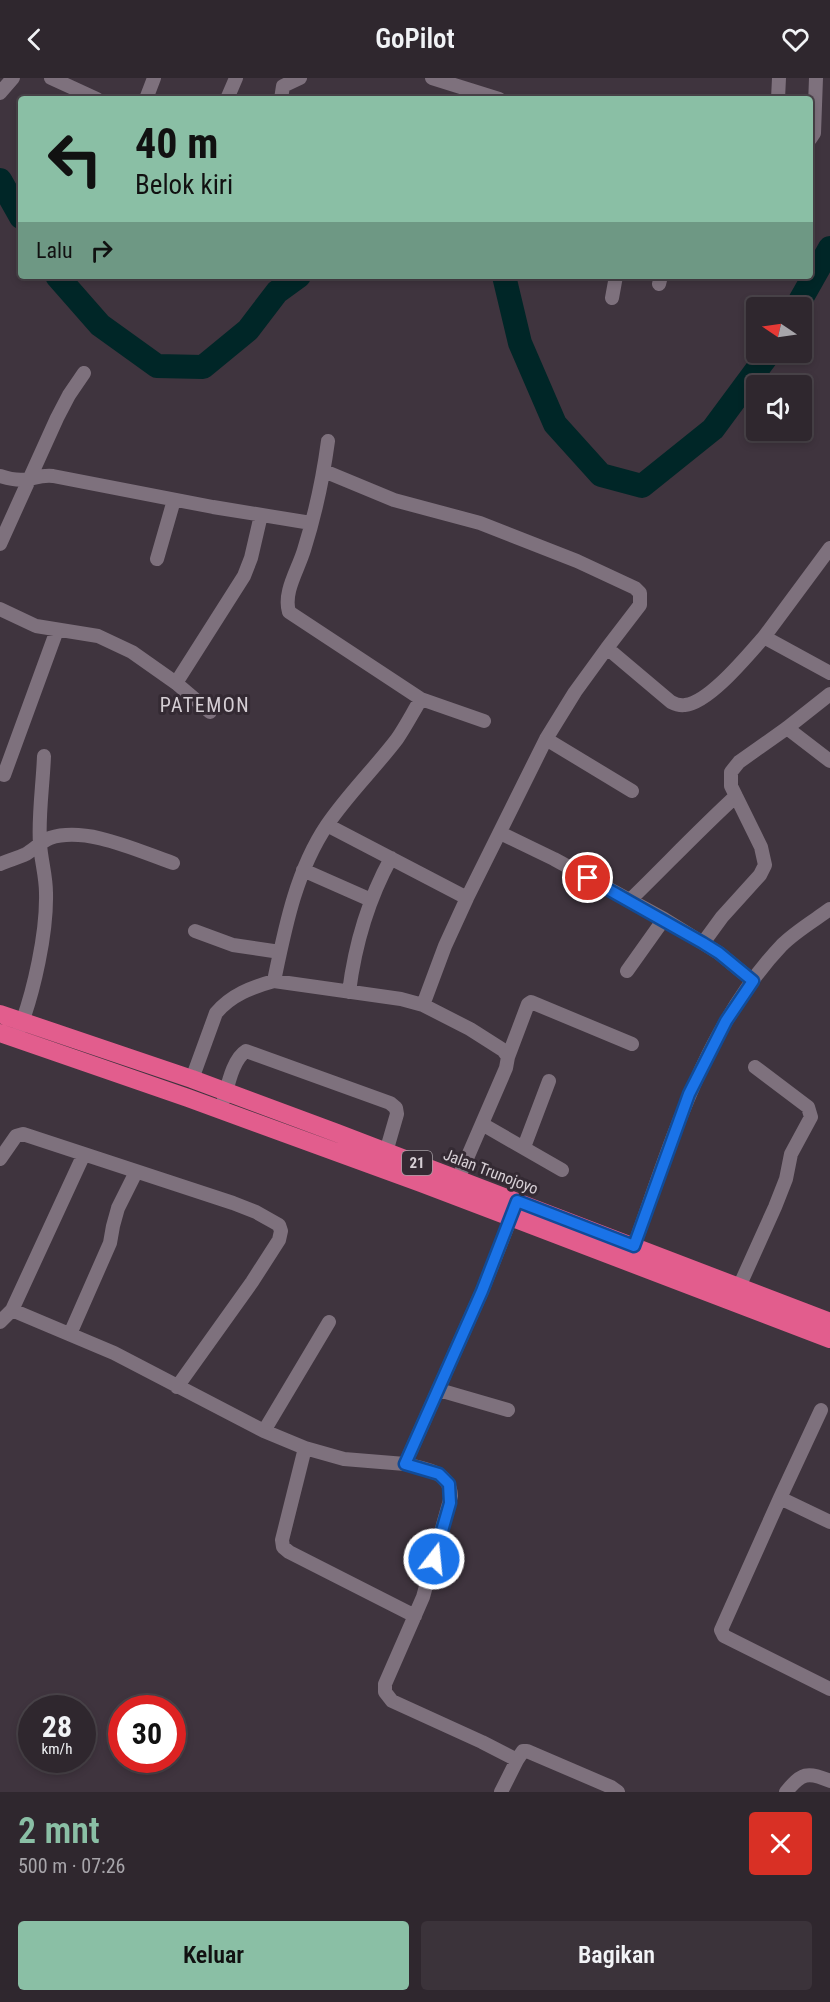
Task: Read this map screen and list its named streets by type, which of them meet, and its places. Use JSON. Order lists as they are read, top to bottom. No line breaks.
{"streets":{"highway":["21","Jalan Trunojoyo"]},"districts":["PATEMON"],"north":"left","page":{"header":"GoPilot","turn":["40 m","Belok kiri"],"then":"Lalu","speed":"28 km/h","limit":"30","heading":["2 mnt","500 m · 07:26"],"buttons":["Keluar","Bagikan"]}}
